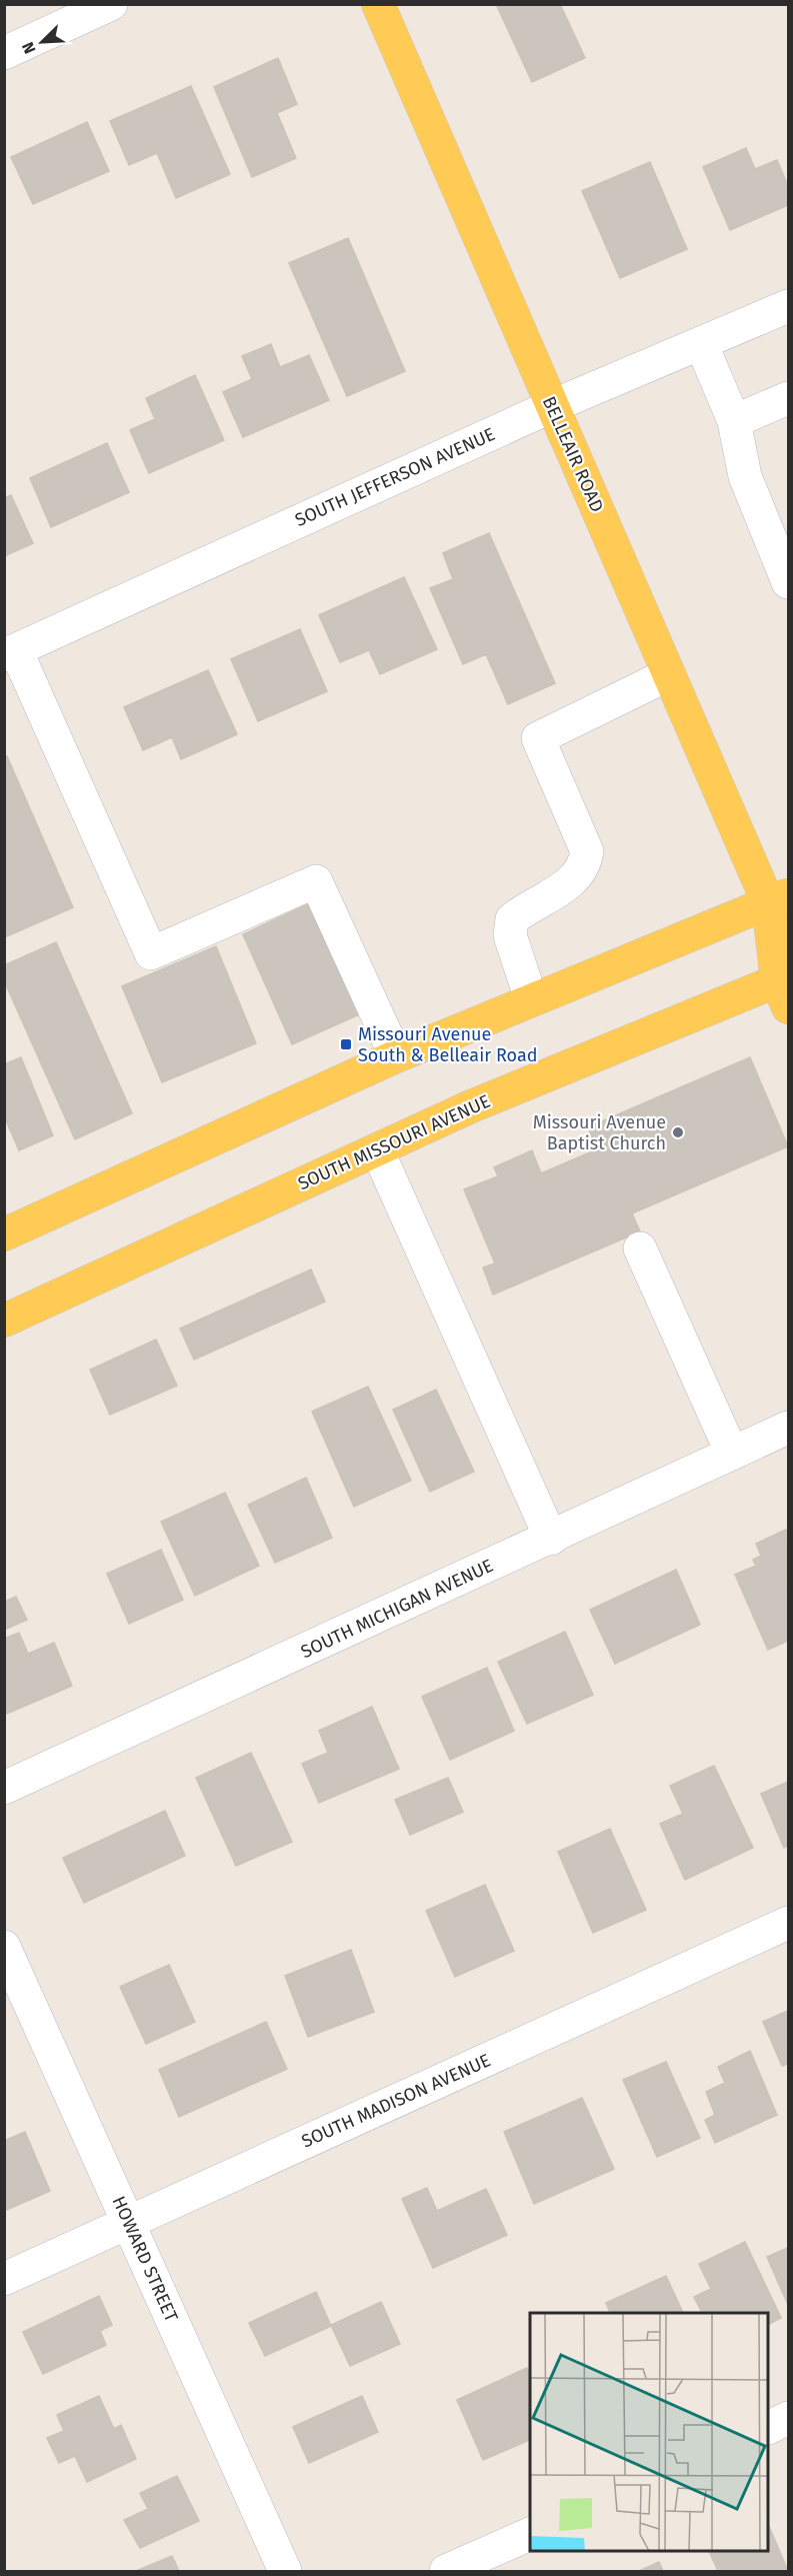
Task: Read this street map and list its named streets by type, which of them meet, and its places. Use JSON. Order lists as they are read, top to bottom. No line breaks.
{"streets":{"main road":["BELLEAIR ROAD","SOUTH MISSOURI AVENUE"],"street":["SOUTH JEFFERSON AVENUE","SOUTH MICHIGAN AVENUE","SOUTH MADISON AVENUE","HOWARD STREET"]},"crossings":[["BELLEAIR ROAD","SOUTH JEFFERSON AVENUE"],["BELLEAIR ROAD","SOUTH MISSOURI AVENUE"],["SOUTH MADISON AVENUE","HOWARD STREET"]],"places":{"transit":["Missouri Avenue South & Belleair Road"],"other":["Missouri Avenue Baptist Church"]},"north":"bottom left"}
